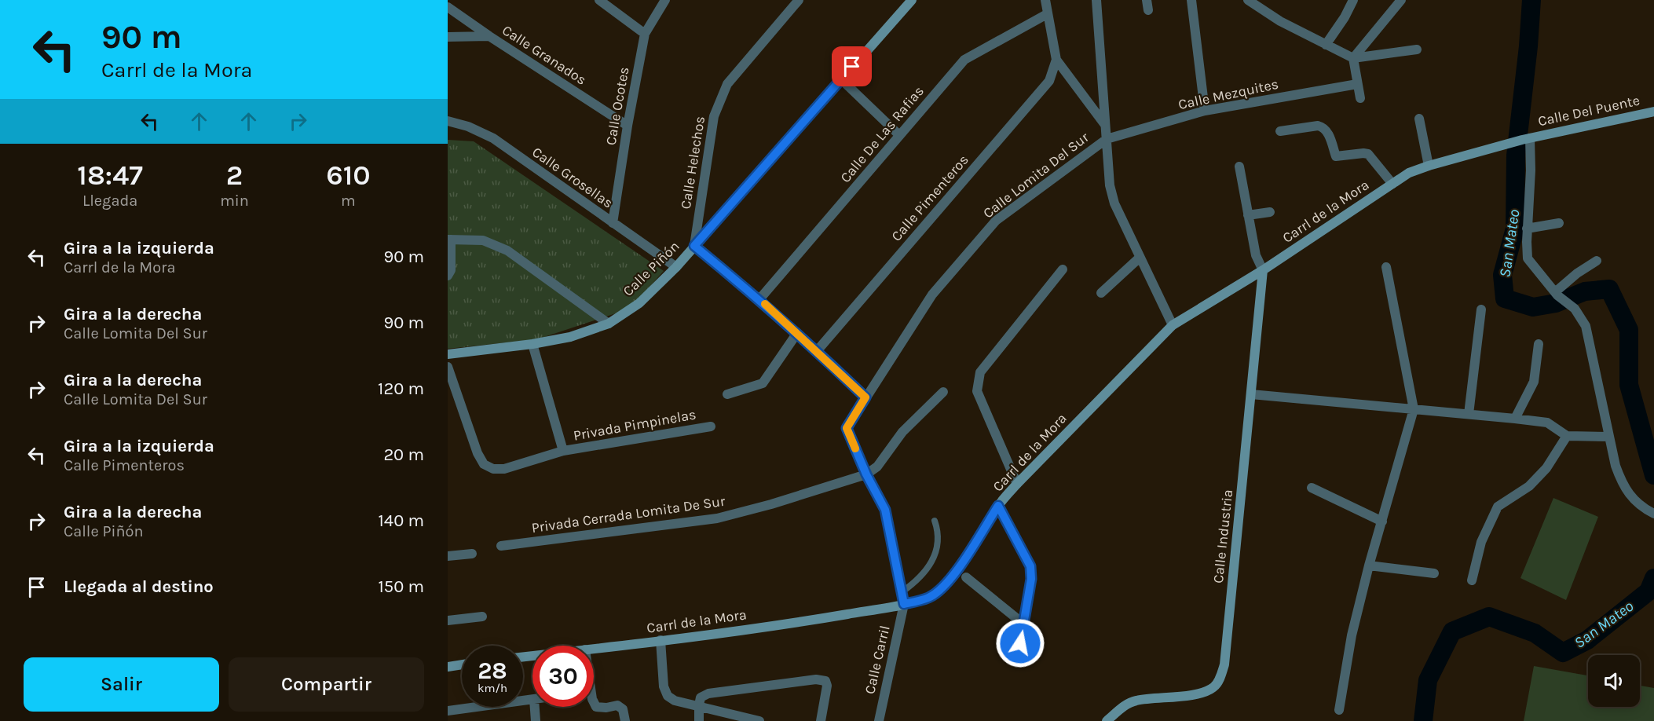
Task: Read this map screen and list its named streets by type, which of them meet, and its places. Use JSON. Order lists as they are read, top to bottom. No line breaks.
{"streets":{"street":["Calle Granados","Calle Mezquites","Calle Ocotes","Calle Del Puente","Calle De Las Rafias","Calle Helechos","Calle Lomita Del Sur","Calle Grosellas","Calle Pimenteros","Carrl de la Mora","Calle Piñón","Privada Pimpinelas","Privada Cerrada Lomita De Sur","Calle Industria","Calle Carril"]},"crossings":[["Calle Granados","Calle Ocotes"],["Calle Mezquites","Calle Lomita Del Sur"],["Calle Ocotes","Calle Grosellas"],["Calle Del Puente","Carrl de la Mora"],["Calle Helechos","Calle Piñón"],["Calle Lomita Del Sur","Carrl de la Mora"],["Calle Lomita Del Sur","Privada Cerrada Lomita De Sur"],["Calle Lomita Del Sur","Calle Carril"],["Calle Grosellas","Calle Piñón"],["Carrl de la Mora","Calle Industria"],["Carrl de la Mora","Calle Carril"]],"water":["San Mateo"],"page":{"turn":["90 m","Carrl de la Mora"],"eta":["18:47","Llegada","2","min","610","m"],"list":[{"name":"Gira a la izquierda","note":"Carrl de la Mora","value":"90 m"},{"name":"Gira a la derecha","note":"Calle Lomita Del Sur","value":"90 m"},{"name":"Gira a la derecha","note":"Calle Lomita Del Sur","value":"120 m"},{"name":"Gira a la izquierda","note":"Calle Pimenteros","value":"20 m"},{"name":"Gira a la derecha","note":"Calle Piñón","value":"140 m"},{"name":"Llegada al destino","value":"150 m"}],"speed":"28 km/h","limit":"30","buttons":["Salir","Compartir"]}}
